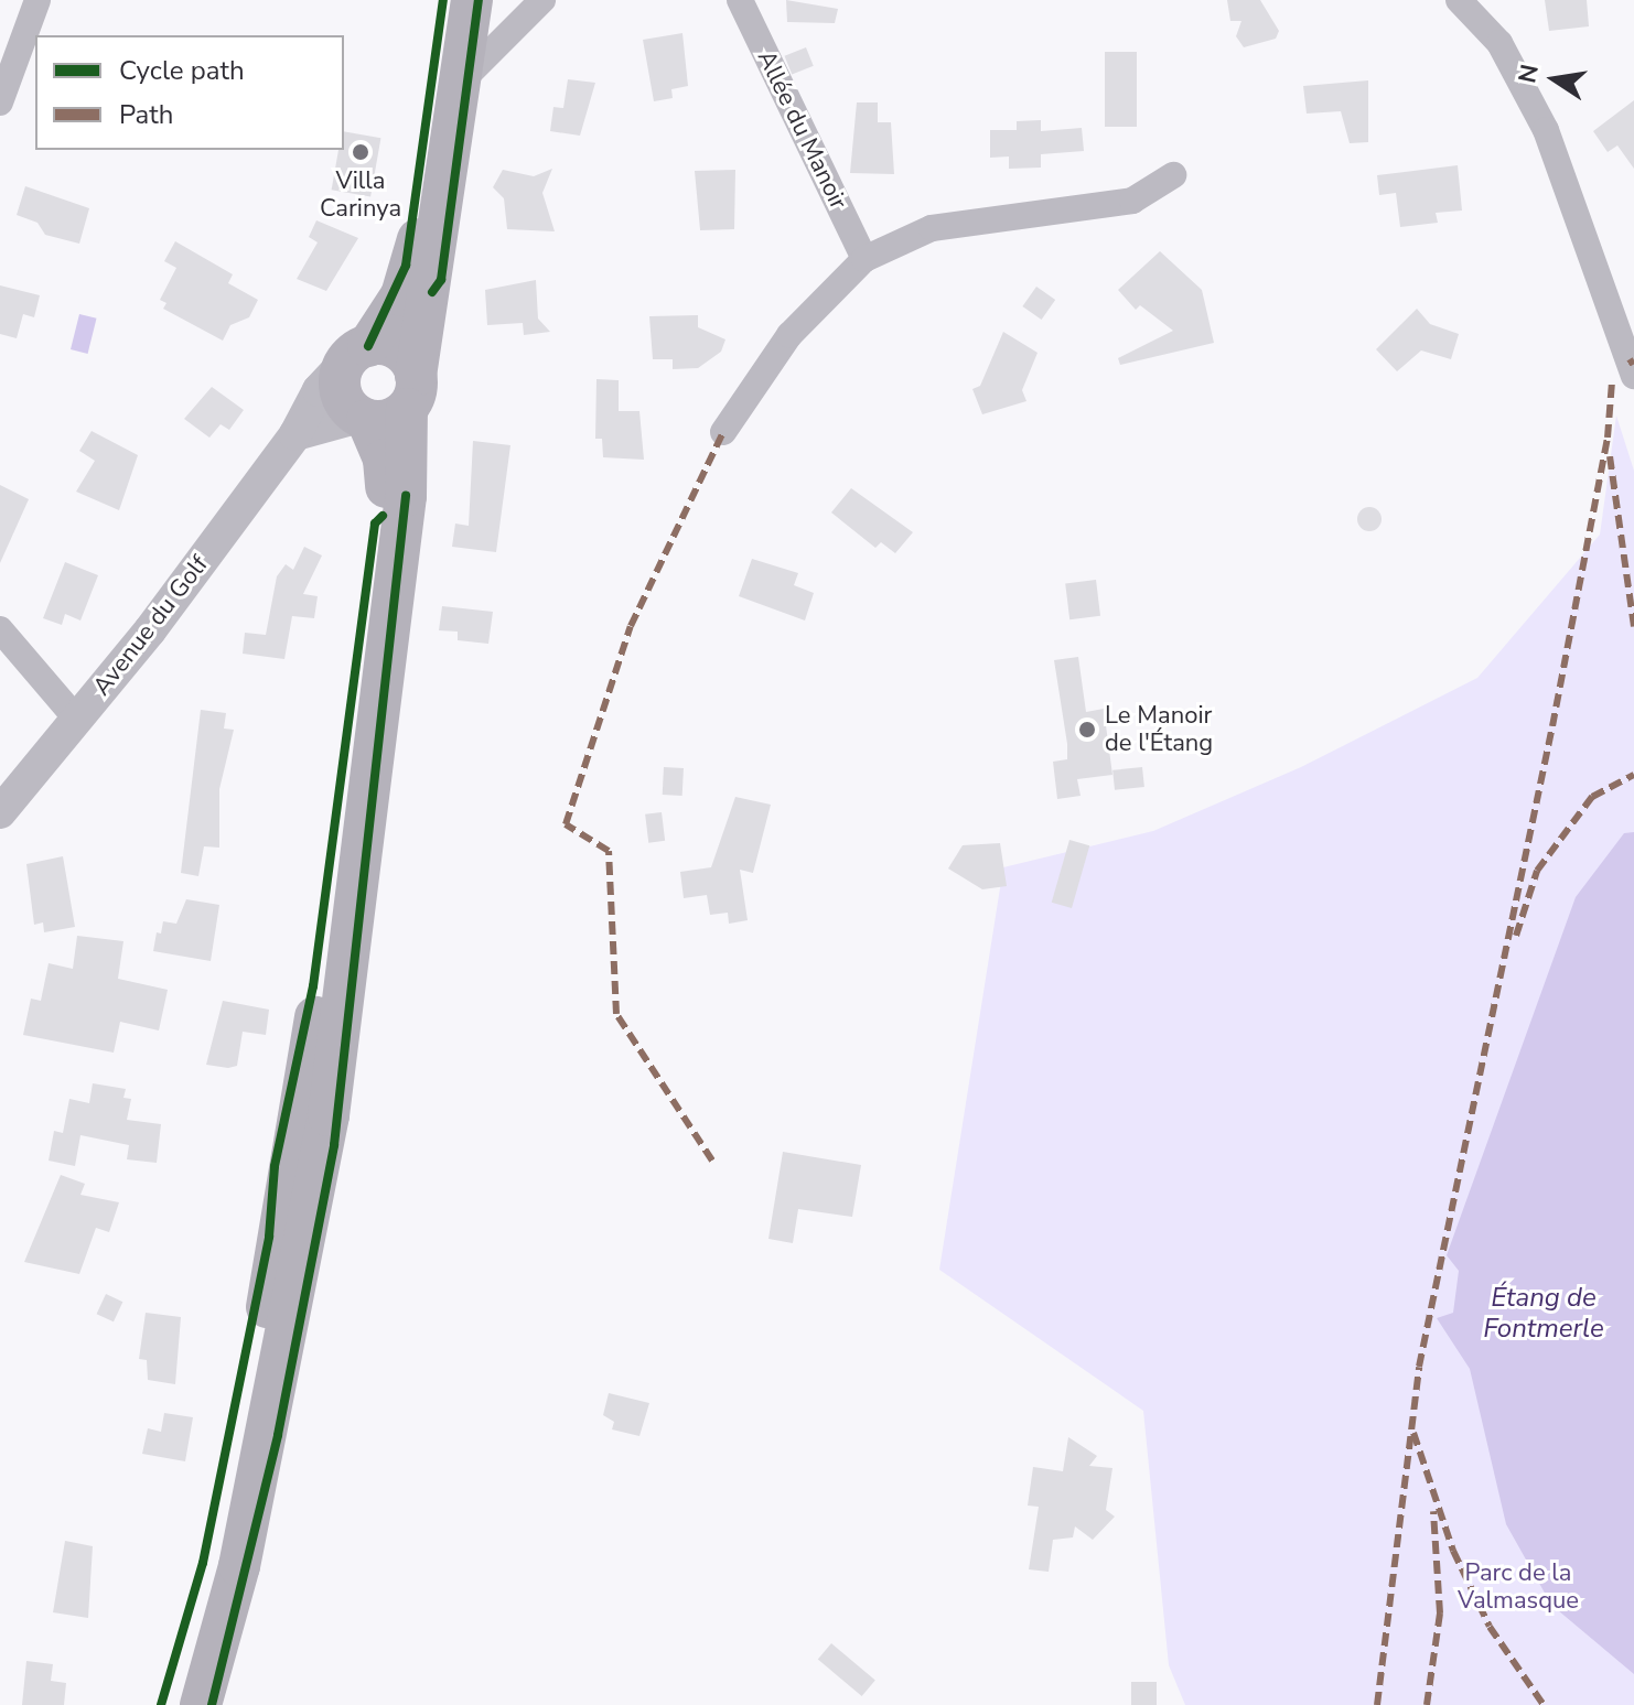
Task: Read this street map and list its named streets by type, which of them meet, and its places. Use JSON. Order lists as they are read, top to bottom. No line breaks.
{"streets":{"main road":["Avenue du Golf"],"street":["Allée du Manoir"]},"water":["Étang de Fontmerle"],"parks":["Parc de la Valmasque"],"places":["Villa Carinya","Le Manoir de l'Étang"],"legend":["Cycle path","Path"],"north":"left"}
